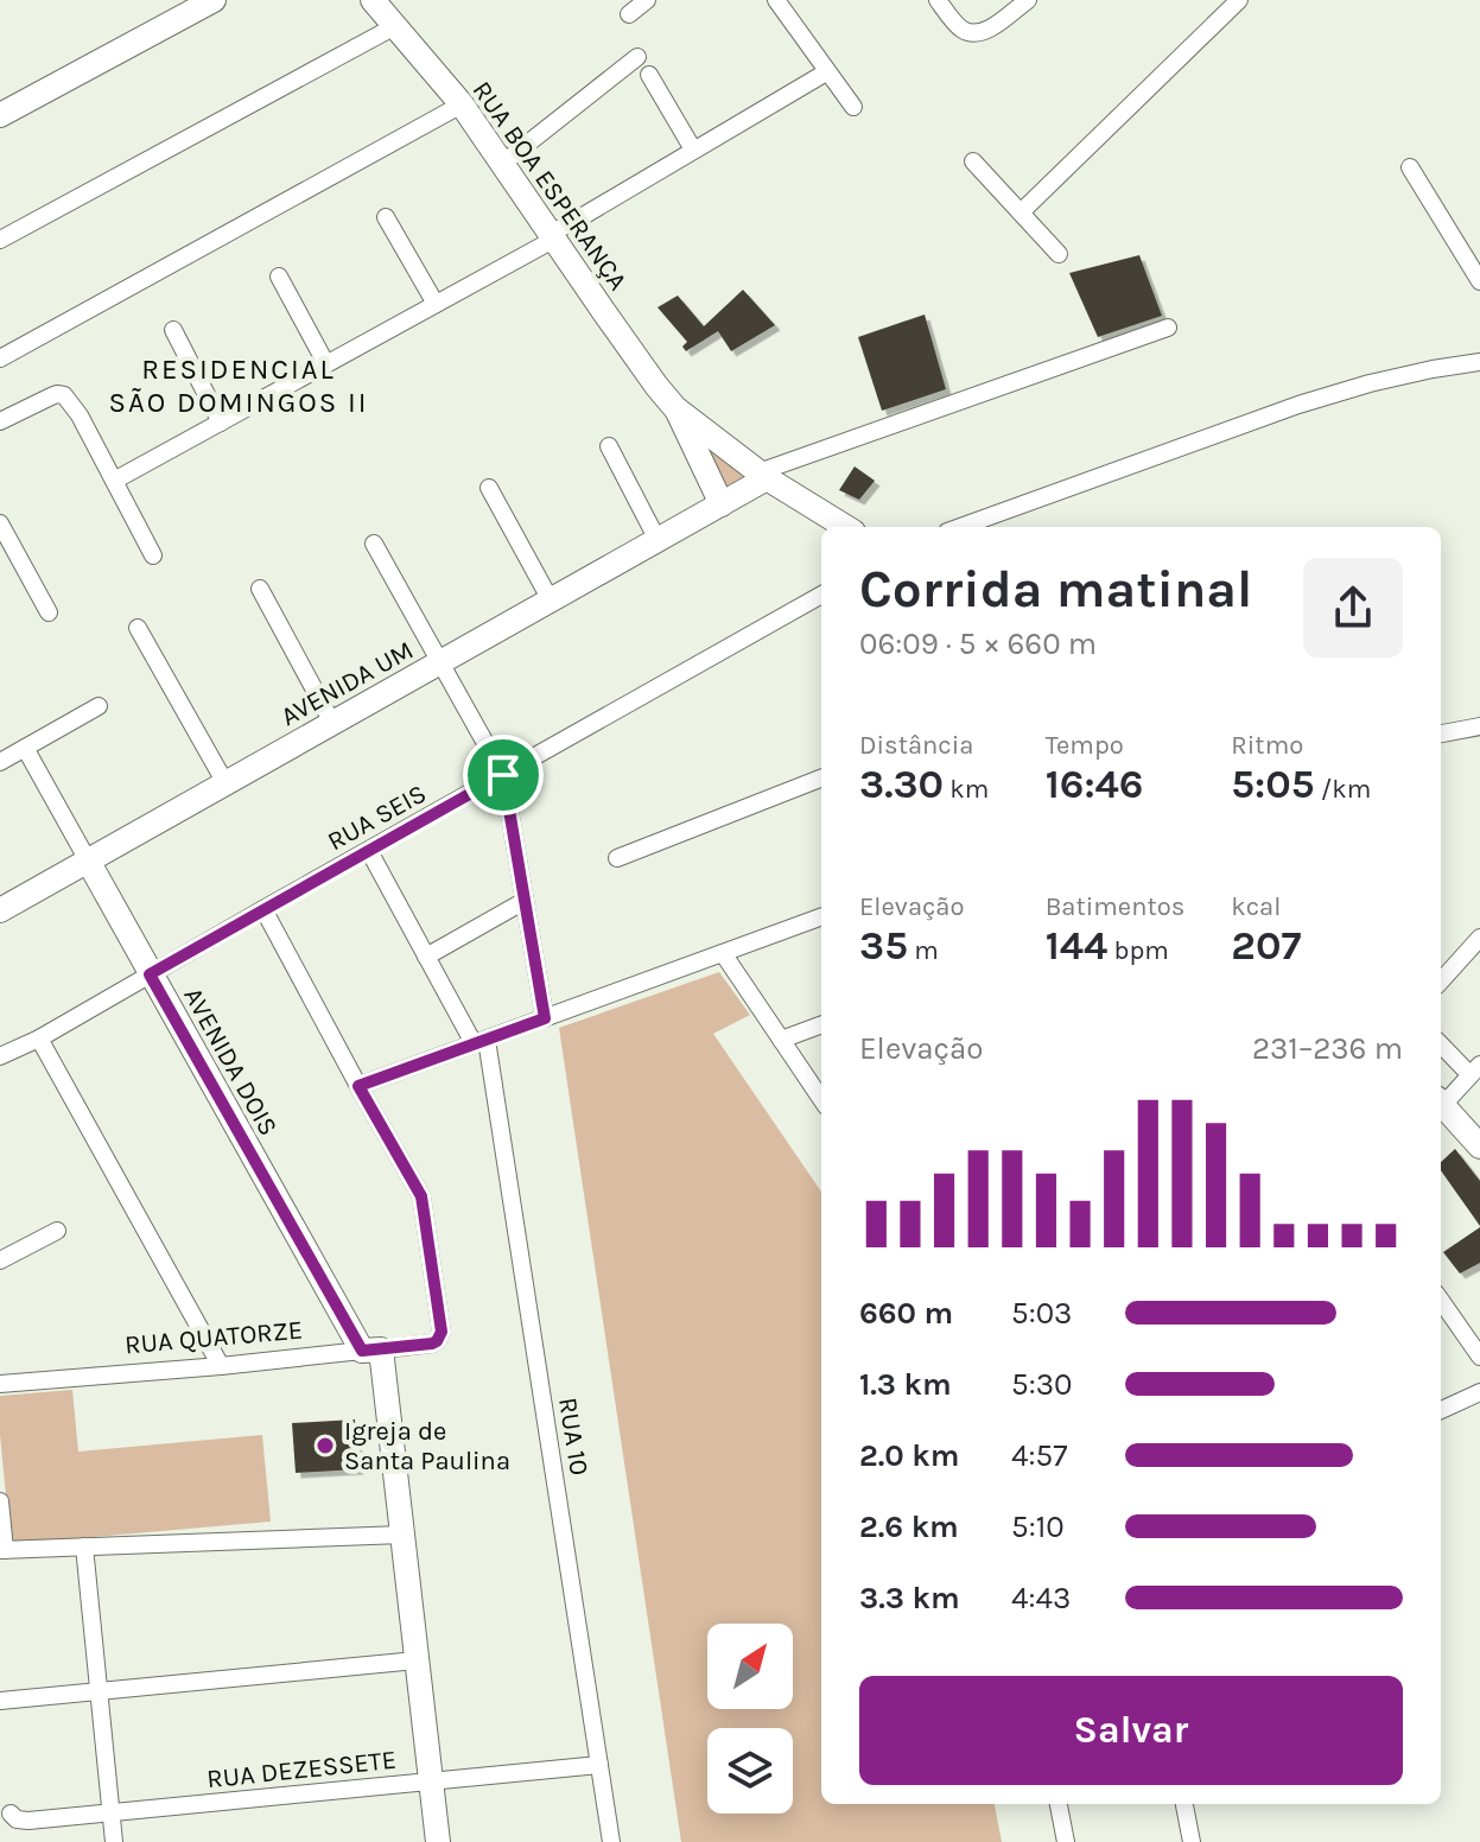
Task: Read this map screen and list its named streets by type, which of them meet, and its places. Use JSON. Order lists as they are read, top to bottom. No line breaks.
{"streets":{"street":["RUA BOA ESPERANÇA","AVENIDA UM","RUA SEIS","AVENIDA DOIS","RUA QUATORZE","RUA 10","RUA DEZESSETE"]},"crossings":[["AVENIDA UM","AVENIDA DOIS"],["RUA SEIS","AVENIDA DOIS"],["RUA SEIS","RUA 10"],["AVENIDA DOIS","RUA QUATORZE"],["AVENIDA DOIS","RUA DEZESSETE"],["RUA 10","RUA DEZESSETE"]],"districts":["RESIDENCIAL SÃO DOMINGOS II"],"places":["Igreja de Santa Paulina"],"north":"top right","page":{"heading":["Corrida matinal","06:09 · 5 × 660 m"],"stats":[["Distância","3.30 km"],["Tempo","16:46"],["Ritmo","5:05 /km"],["Elevação","35 m"],["Batimentos","144 bpm"],["kcal","207"]],"chart":["Elevação","231–236 m"],"list":[{"name":"660 m","note":"5:03"},{"name":"1.3 km","note":"5:30"},{"name":"2.0 km","note":"4:57"},{"name":"2.6 km","note":"5:10"},{"name":"3.3 km","note":"4:43"}],"buttons":"Salvar"}}
